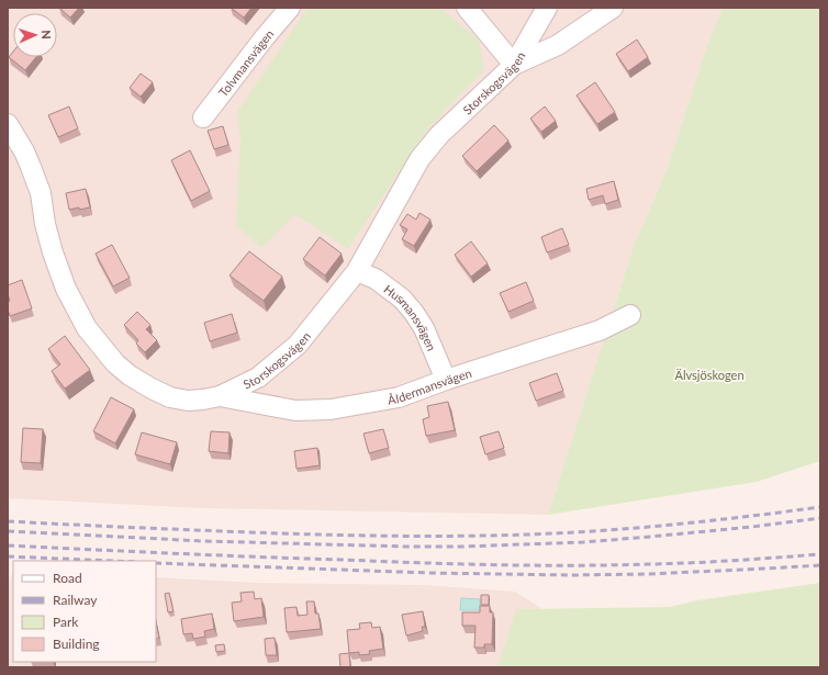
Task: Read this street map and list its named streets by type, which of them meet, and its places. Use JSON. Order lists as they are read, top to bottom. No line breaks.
{"streets":{"street":["Tolvmansvägen","Storskogsvägen","Husmansvägen","Åldermansvägen"]},"crossings":[["Storskogsvägen","Husmansvägen"],["Storskogsvägen","Åldermansvägen"],["Husmansvägen","Åldermansvägen"]],"parks":["Älvsjöskogen"],"legend":["Road","Railway","Park","Building"],"north":"right"}
